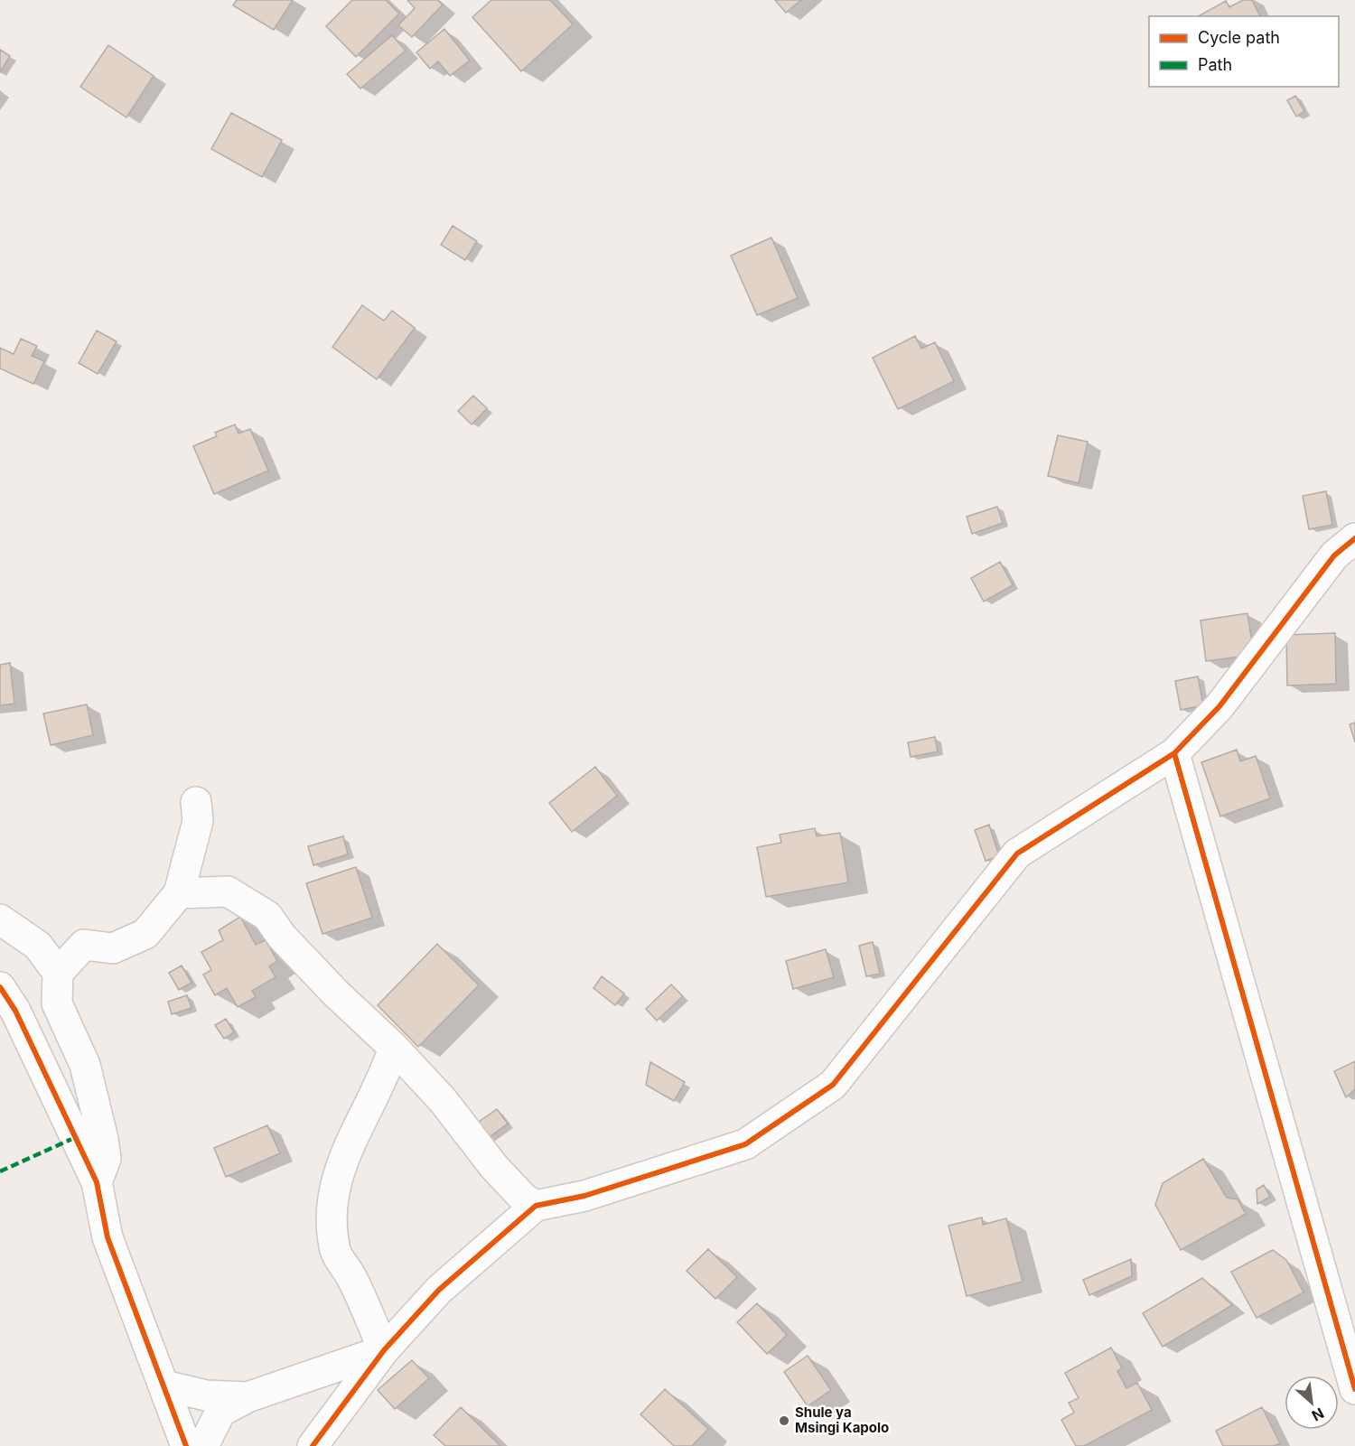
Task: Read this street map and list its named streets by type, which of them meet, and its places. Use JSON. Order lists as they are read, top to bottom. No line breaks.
{"places":["Shule ya Msingi Kapolo"],"legend":["Cycle path","Path"],"north":"bottom right"}
